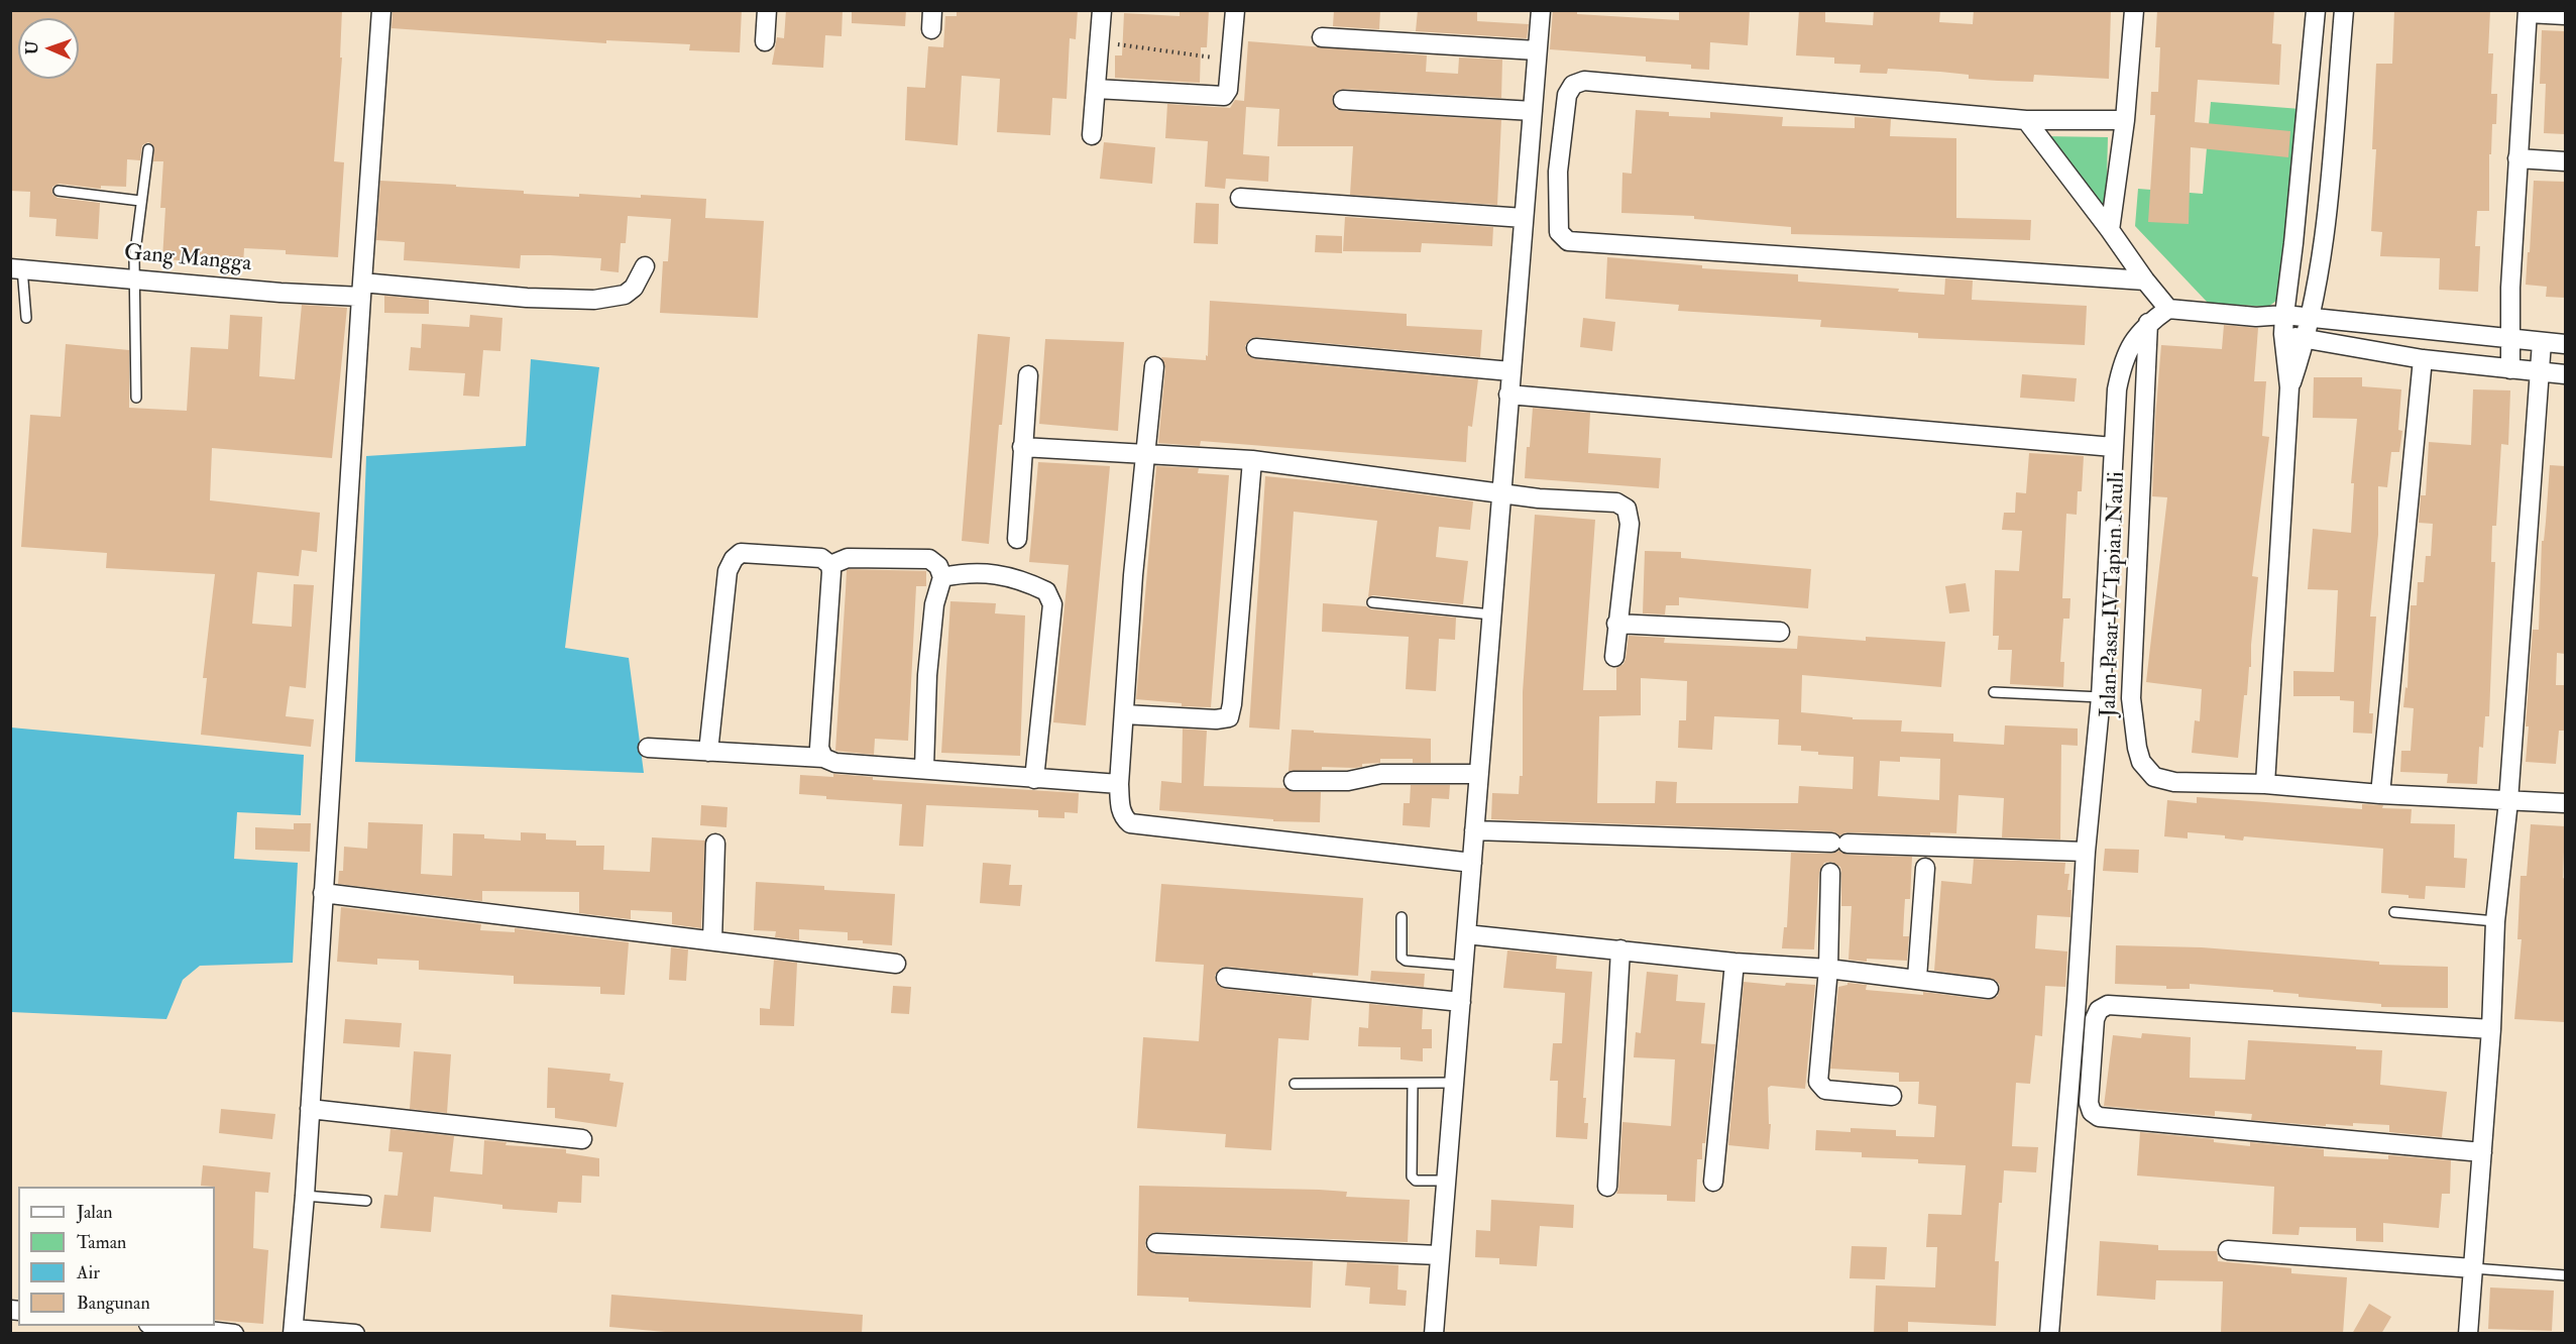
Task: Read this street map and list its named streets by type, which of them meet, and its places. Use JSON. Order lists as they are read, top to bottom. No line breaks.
{"streets":{"street":["Gang Mangga","Jalan Pasar IV Tapian Nauli"]},"legend":["Jalan","Taman","Air","Bangunan"],"north":"left"}
